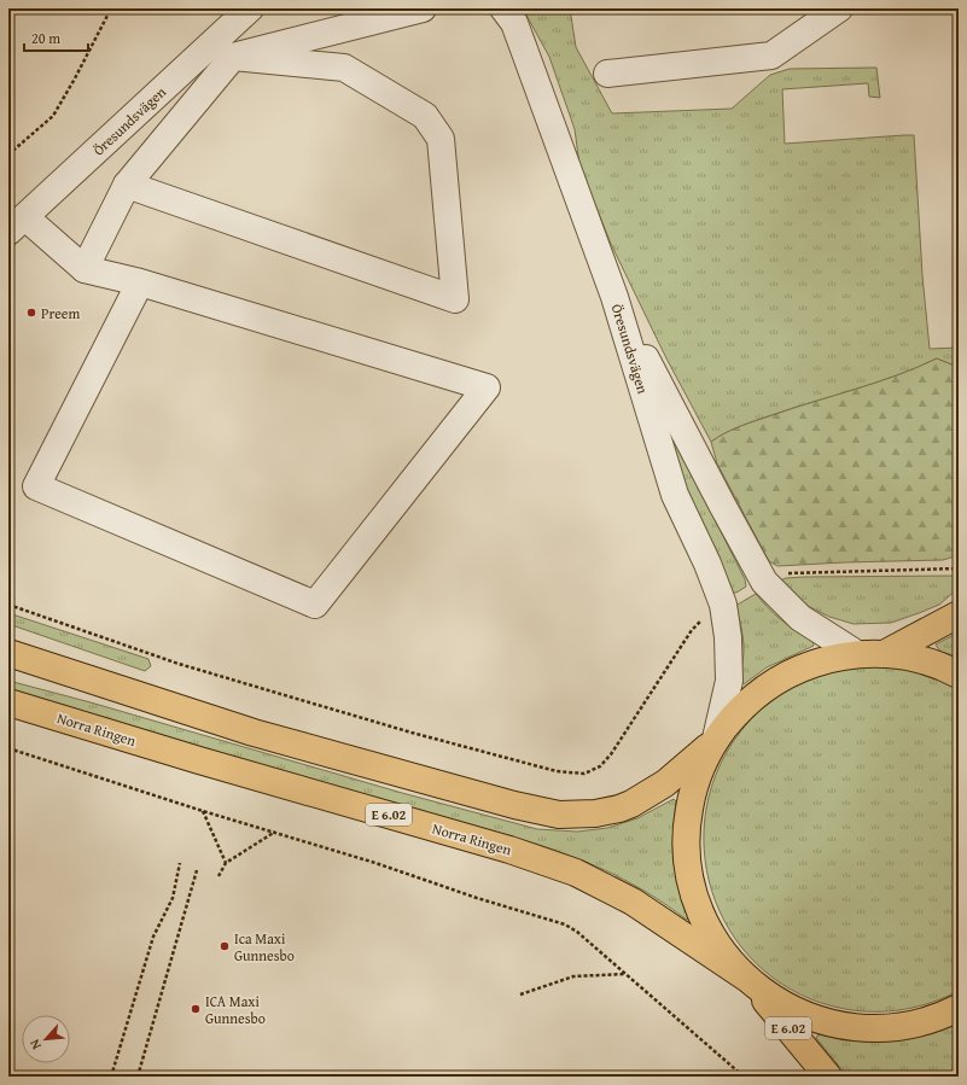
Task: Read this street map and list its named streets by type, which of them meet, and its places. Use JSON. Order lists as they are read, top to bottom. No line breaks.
{"streets":{"main road":["Norra Ringen","E 6.02"],"street":["Öresundsvägen"]},"crossings":[["Norra Ringen","E 6.02"]],"places":["Preem","Ica Maxi Gunnesbo","ICA Maxi Gunnesbo"],"scale_bar":"20 m","north":"bottom left"}
